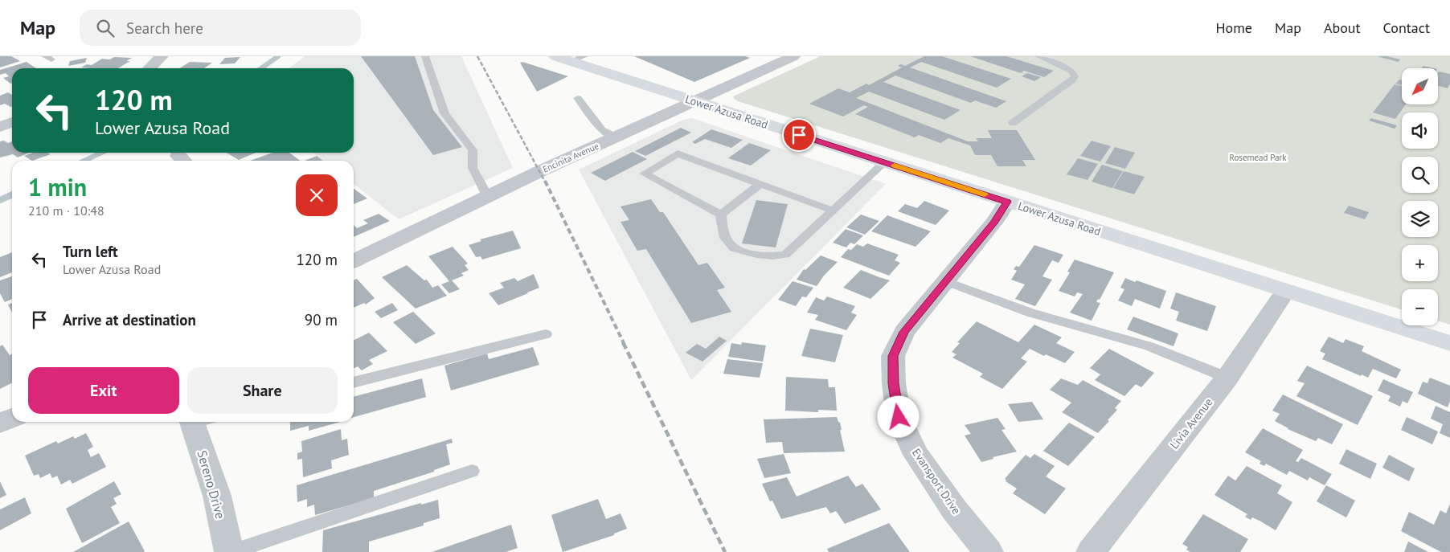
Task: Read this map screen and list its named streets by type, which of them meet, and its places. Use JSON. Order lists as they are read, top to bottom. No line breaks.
{"streets":{"main road":["Lower Azusa Road"],"street":["Encinita Avenue","Livia Avenue","Evansport Drive","Sereno Drive"]},"crossings":[["Lower Azusa Road","Encinita Avenue"],["Lower Azusa Road","Livia Avenue"],["Lower Azusa Road","Evansport Drive"]],"parks":["Rosemead Park"],"north":"bottom left","page":{"header":"Map","search":"Search here","nav":["Home","Map","About","Contact"],"map_buttons":["+","−"],"turn":["120 m","Lower Azusa Road"],"heading":["1 min","210 m · 10:48"],"list":[{"name":"Turn left","note":"Lower Azusa Road","value":"120 m"},{"name":"Arrive at destination","value":"90 m"}],"buttons":["Exit","Share"]}}
